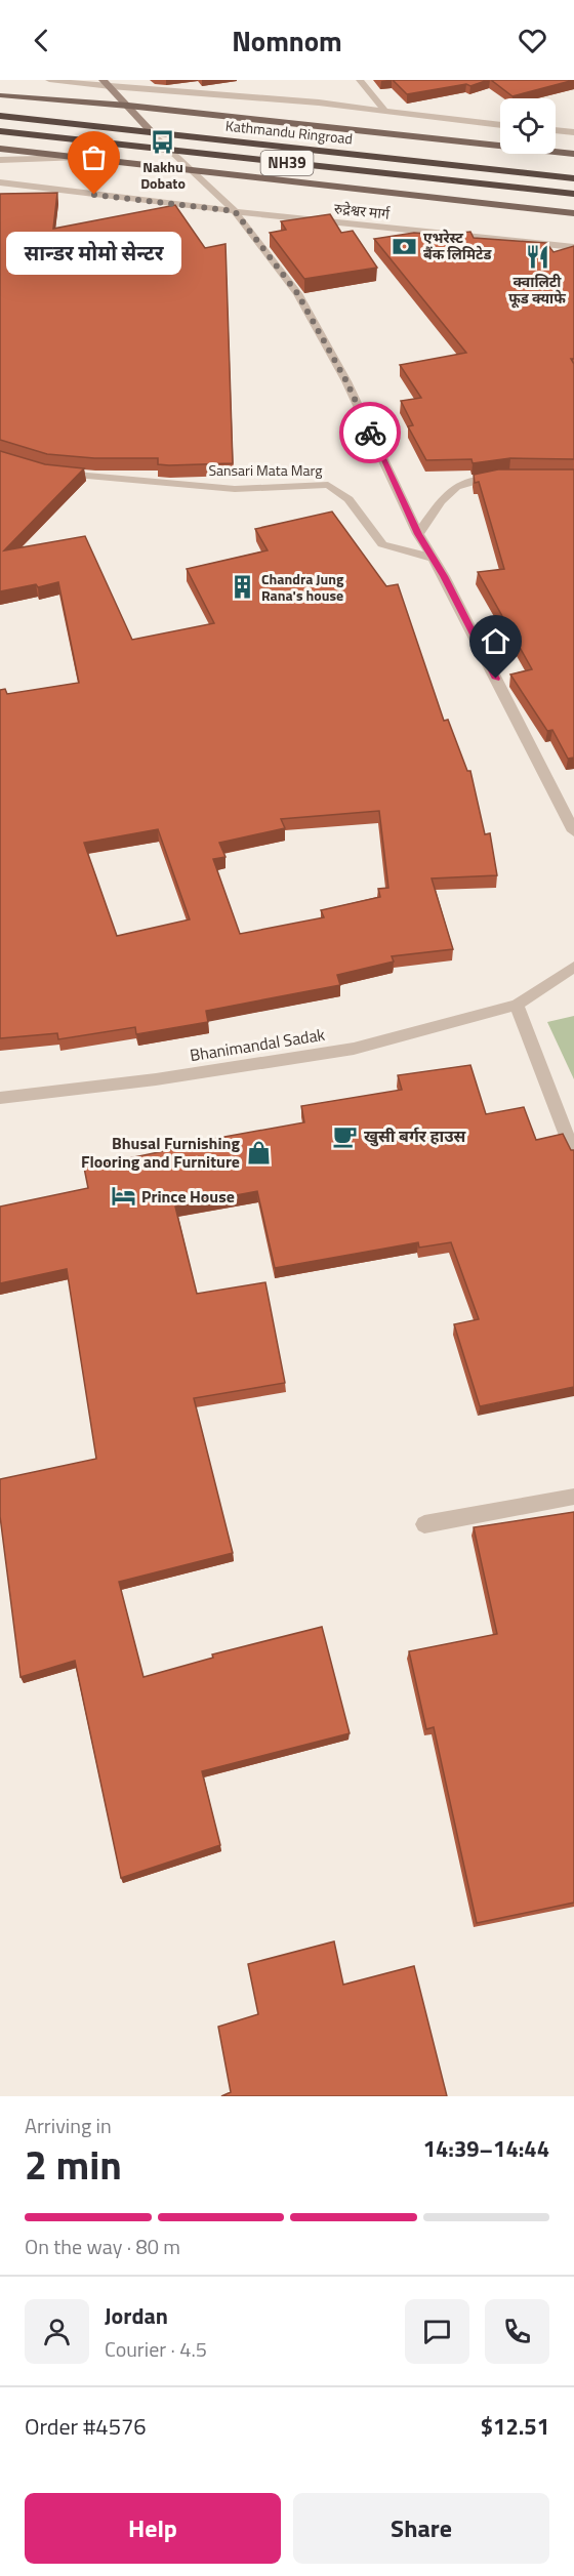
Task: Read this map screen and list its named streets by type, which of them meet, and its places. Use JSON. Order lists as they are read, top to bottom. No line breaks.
{"streets":{"highway":["Kathmandu Ringroad","NH39"],"street":["रुद्रेश्वर मार्ग","Sansari Mata Marg","Bhanimandal Sadak"]},"places":{"bus stop":["Nakhu Dobato"],"other":["सान्डर मोमो सेन्टर"],"bank":["एभरेस्ट बैंक लिमिटेड"],"restaurant":["क्वालिटी फूड क्याफे"],"building":["Chandra Jung Rana's house"],"cafe":["खुसी बर्गर हाउस"],"shop":["Bhusal Furnishing Flooring and Furniture"],"hotel":["Prince House"]},"page":{"header":"Nomnom","bubble":"सान्डर मोमो सेन्टर","heading":["2 min","Arriving in","14:39–14:44"],"panel":["Jordan","Courier · 4.5","Order #4576","$12.51"],"bar":"On the way · 80 m","buttons":["Help","Share"]}}
